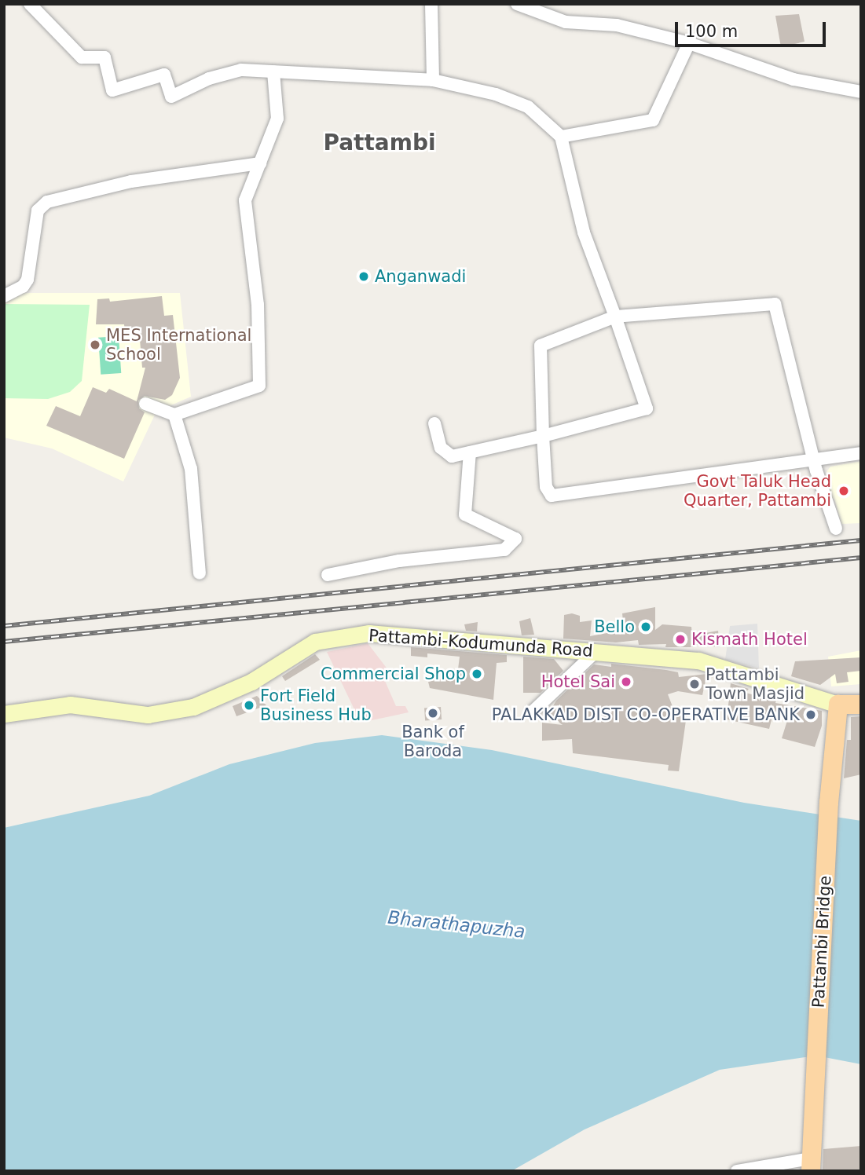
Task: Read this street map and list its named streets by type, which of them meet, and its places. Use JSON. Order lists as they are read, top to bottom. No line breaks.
{"streets":{"main road":["Pattambi-Kodumunda Road","Pattambi Bridge"]},"crossings":[["Pattambi-Kodumunda Road","Pattambi Bridge"]],"districts":["Pattambi"],"water":["Bharathapuzha"],"places":["Anganwadi","MES International School","Govt Taluk Head Quarter, Pattambi","Bello","Kismath Hotel","Commercial Shop","Hotel Sai","Pattambi Town Masjid","Fort Field Business Hub","Bank of Baroda","PALAKKAD DIST CO-OPERATIVE BANK"],"scale_bar":"100 m"}
